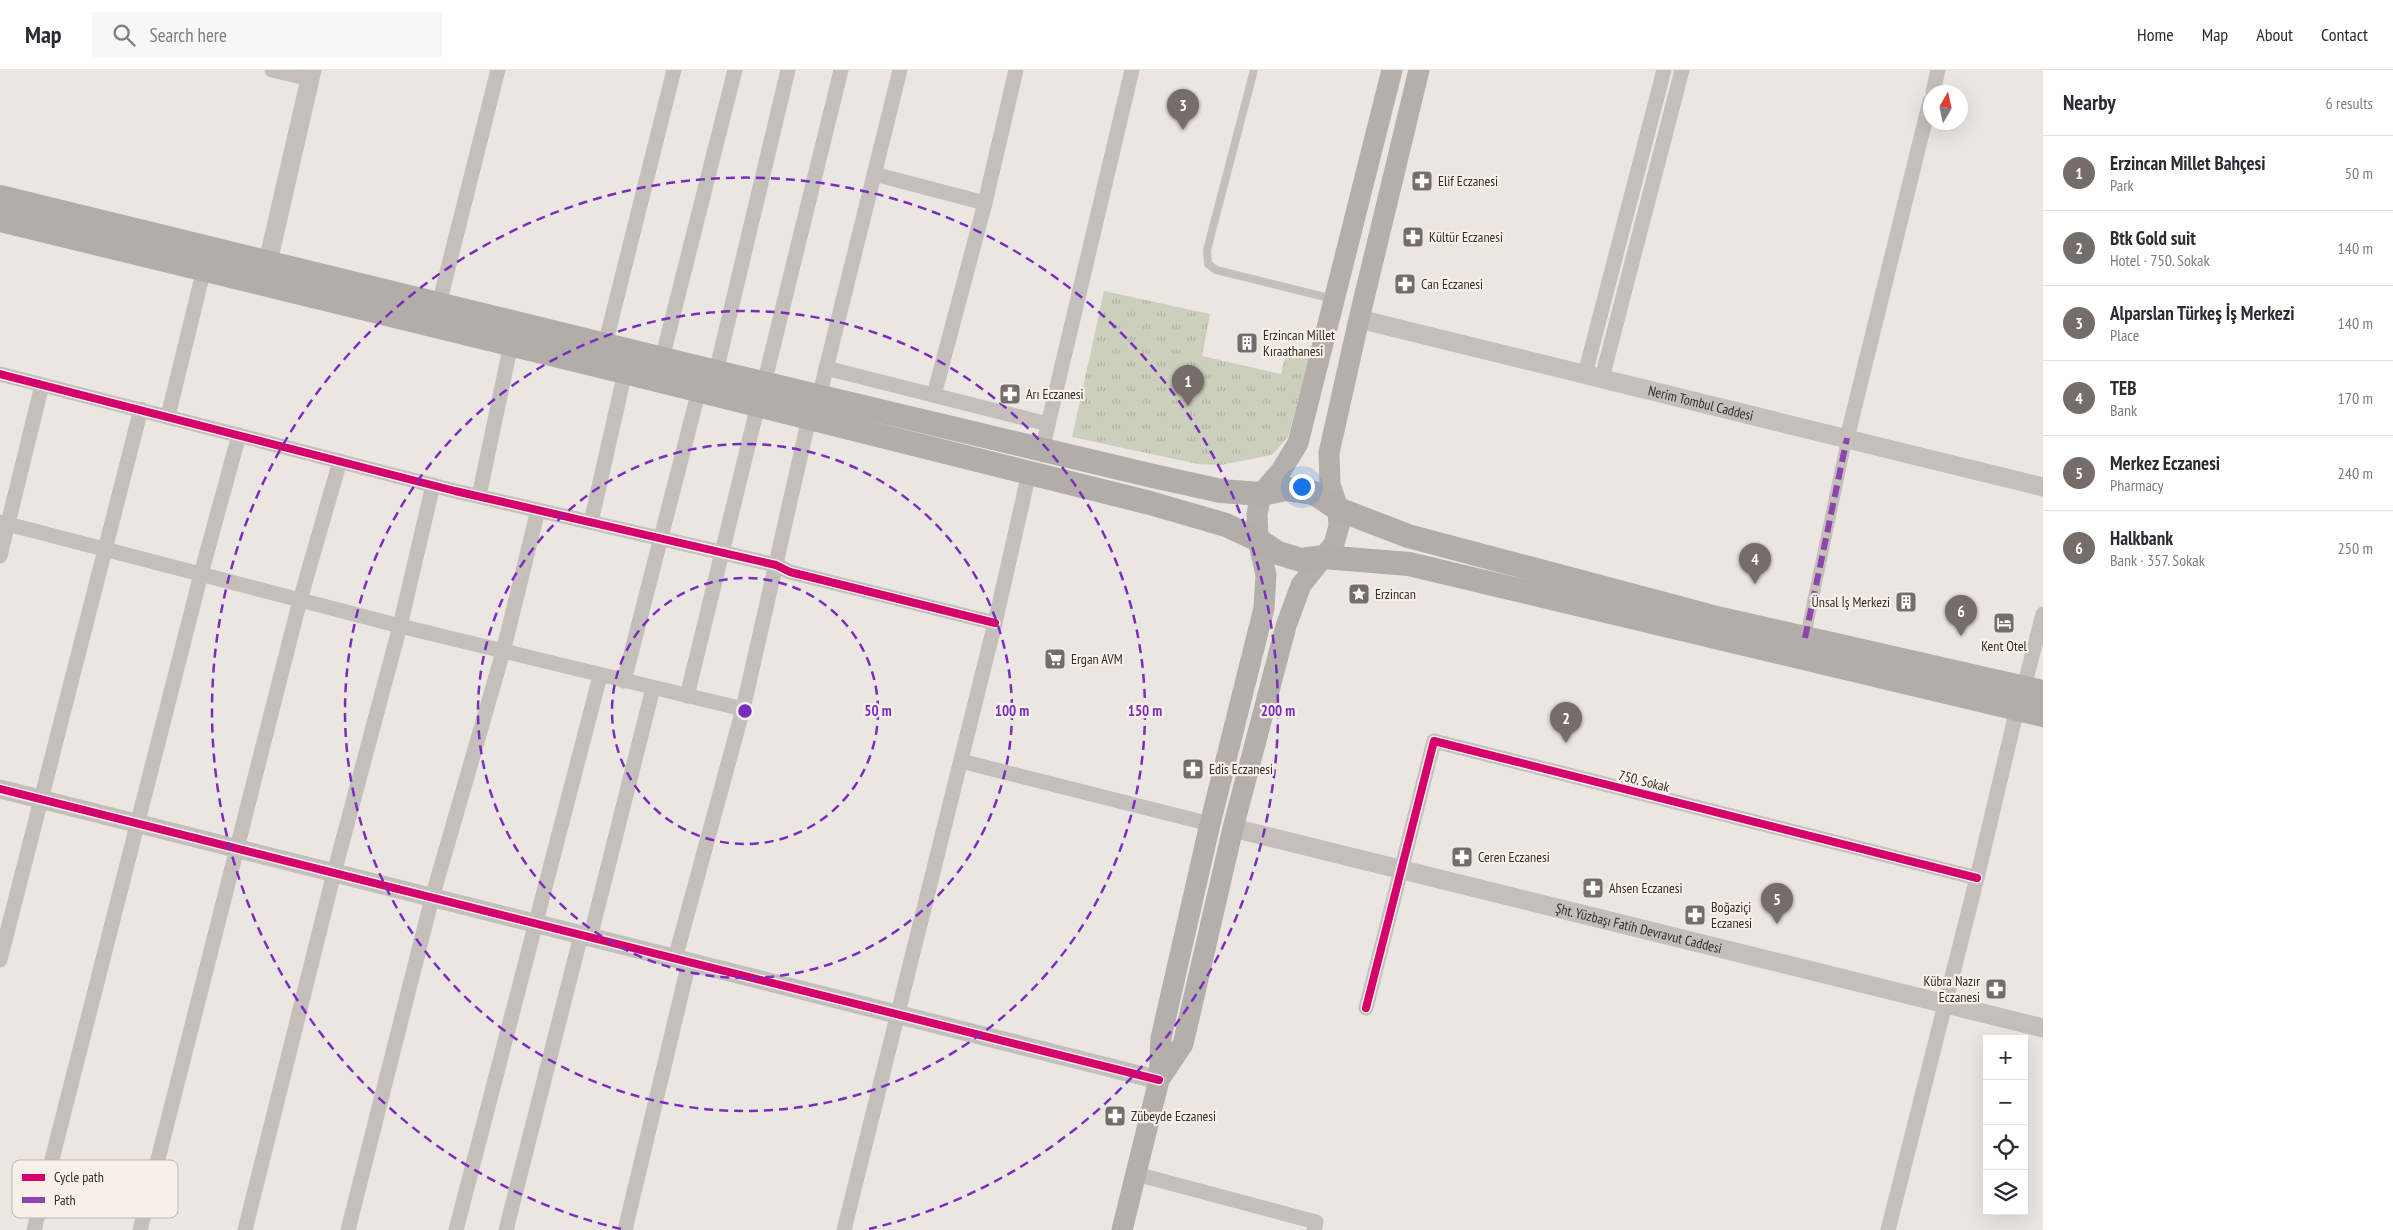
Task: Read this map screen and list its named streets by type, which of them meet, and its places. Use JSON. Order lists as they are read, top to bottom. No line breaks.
{"streets":{"street":["Nerim Tombul Caddesi","750. Sokak","Şht. Yüzbaşı Fatih Devravut Caddesi"]},"crossings":[["750. Sokak","Şht. Yüzbaşı Fatih Devravut Caddesi"]],"places":{"pharmacy":["Elif Eczanesi","Kültür Eczanesi","Can Eczanesi","Arı Eczanesi","Edis Eczanesi","Ceren Eczanesi","Ahsen Eczanesi","Boğaziçi Eczanesi","Kübra Nazır Eczanesi","Zübeyde Eczanesi"],"building":["Erzincan Millet Kıraathanesi","Ünsal İş Merkezi"],"place":["Erzincan"],"hotel":["Kent Otel"],"supermarket":["Ergan AVM"]},"legend":["Cycle path","Path"],"north":"top","page":{"header":"Map","search":"Search here","nav":["Home","Map","About","Contact"],"heading":["Nearby","6 results"],"pins":["3","1","4","6","2","5"],"list":[{"mark":"1","name":"Erzincan Millet Bahçesi","note":"Park","value":"50 m"},{"mark":"2","name":"Btk Gold suit","note":"Hotel · 750. Sokak","value":"140 m"},{"mark":"3","name":"Alparslan Türkeş İş Merkezi","note":"Place","value":"140 m"},{"mark":"4","name":"TEB","note":"Bank","value":"170 m"},{"mark":"5","name":"Merkez Eczanesi","note":"Pharmacy","value":"240 m"},{"mark":"6","name":"Halkbank","note":"Bank · 357. Sokak","value":"250 m"}],"map_buttons":["+","−"]},"rings":["50 m","100 m","150 m","200 m"]}
